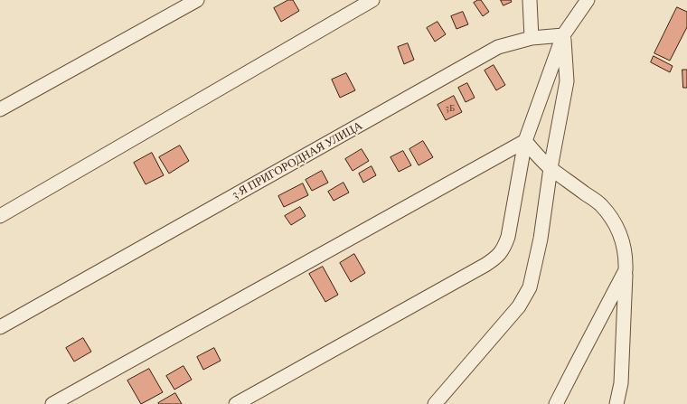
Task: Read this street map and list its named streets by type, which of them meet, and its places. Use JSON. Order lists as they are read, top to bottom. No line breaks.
{"streets":{"street":["3-Я ПРИГОРОДНАЯ УЛИЦА"]},"house_numbers":["3Б"]}
